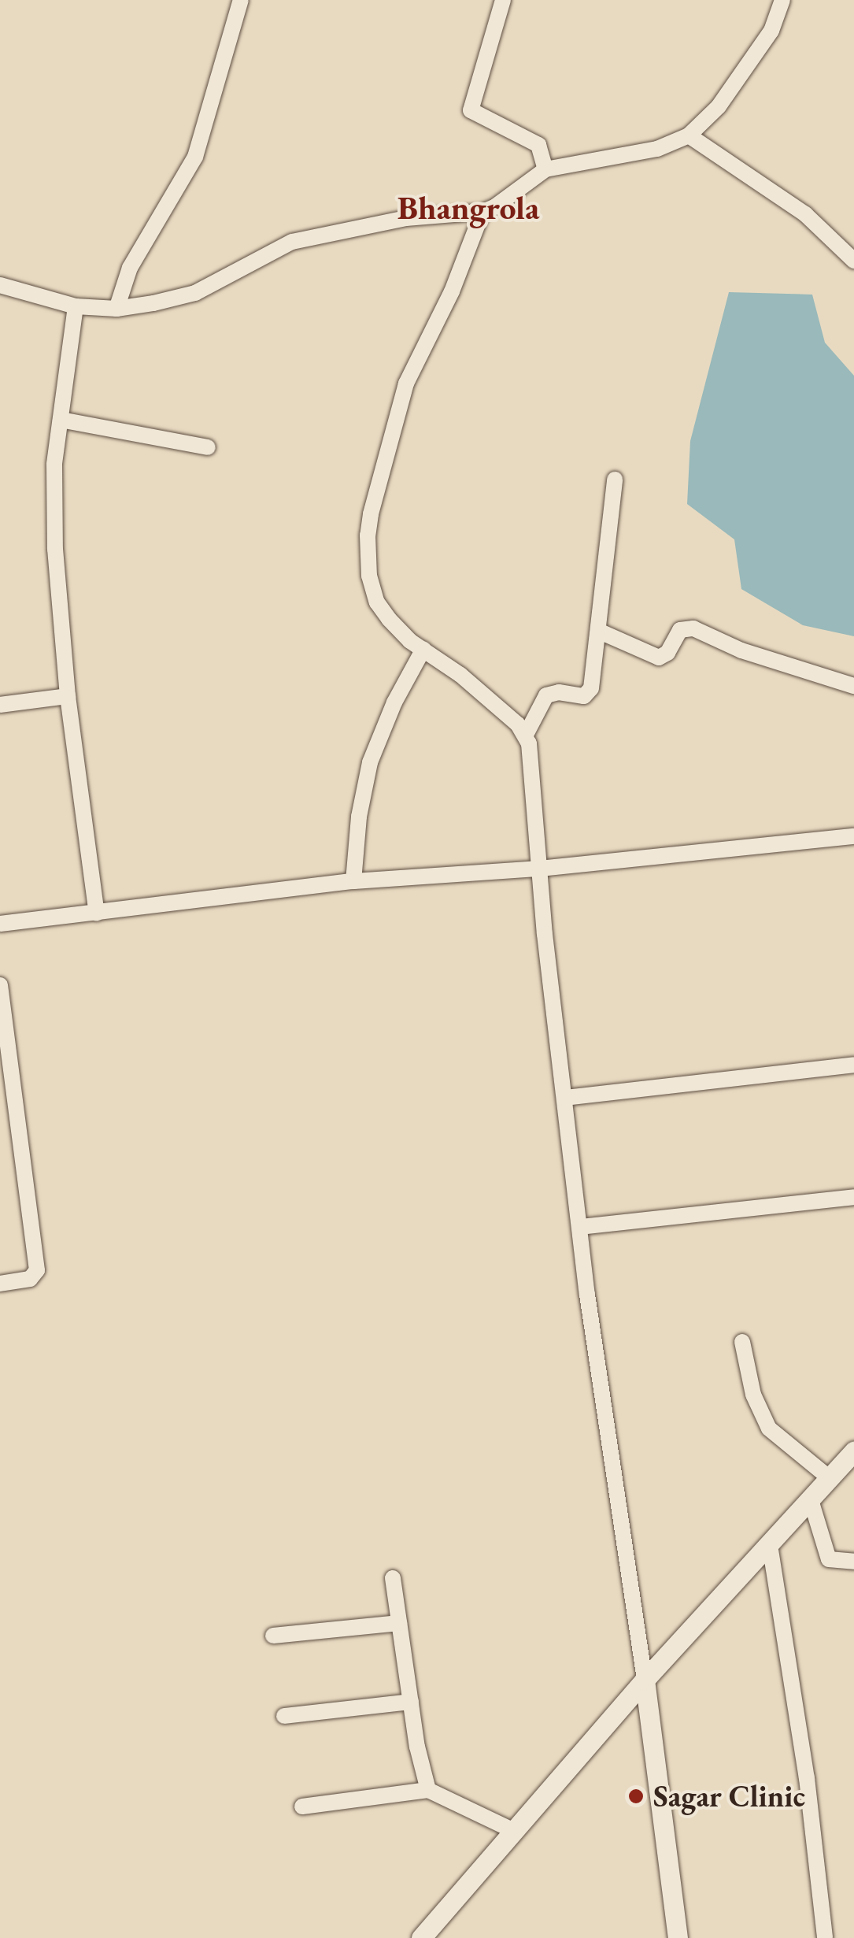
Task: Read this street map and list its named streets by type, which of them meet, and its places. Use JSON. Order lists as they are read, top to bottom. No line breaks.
{"districts":["Bhangrola"],"places":["Sagar Clinic"]}
